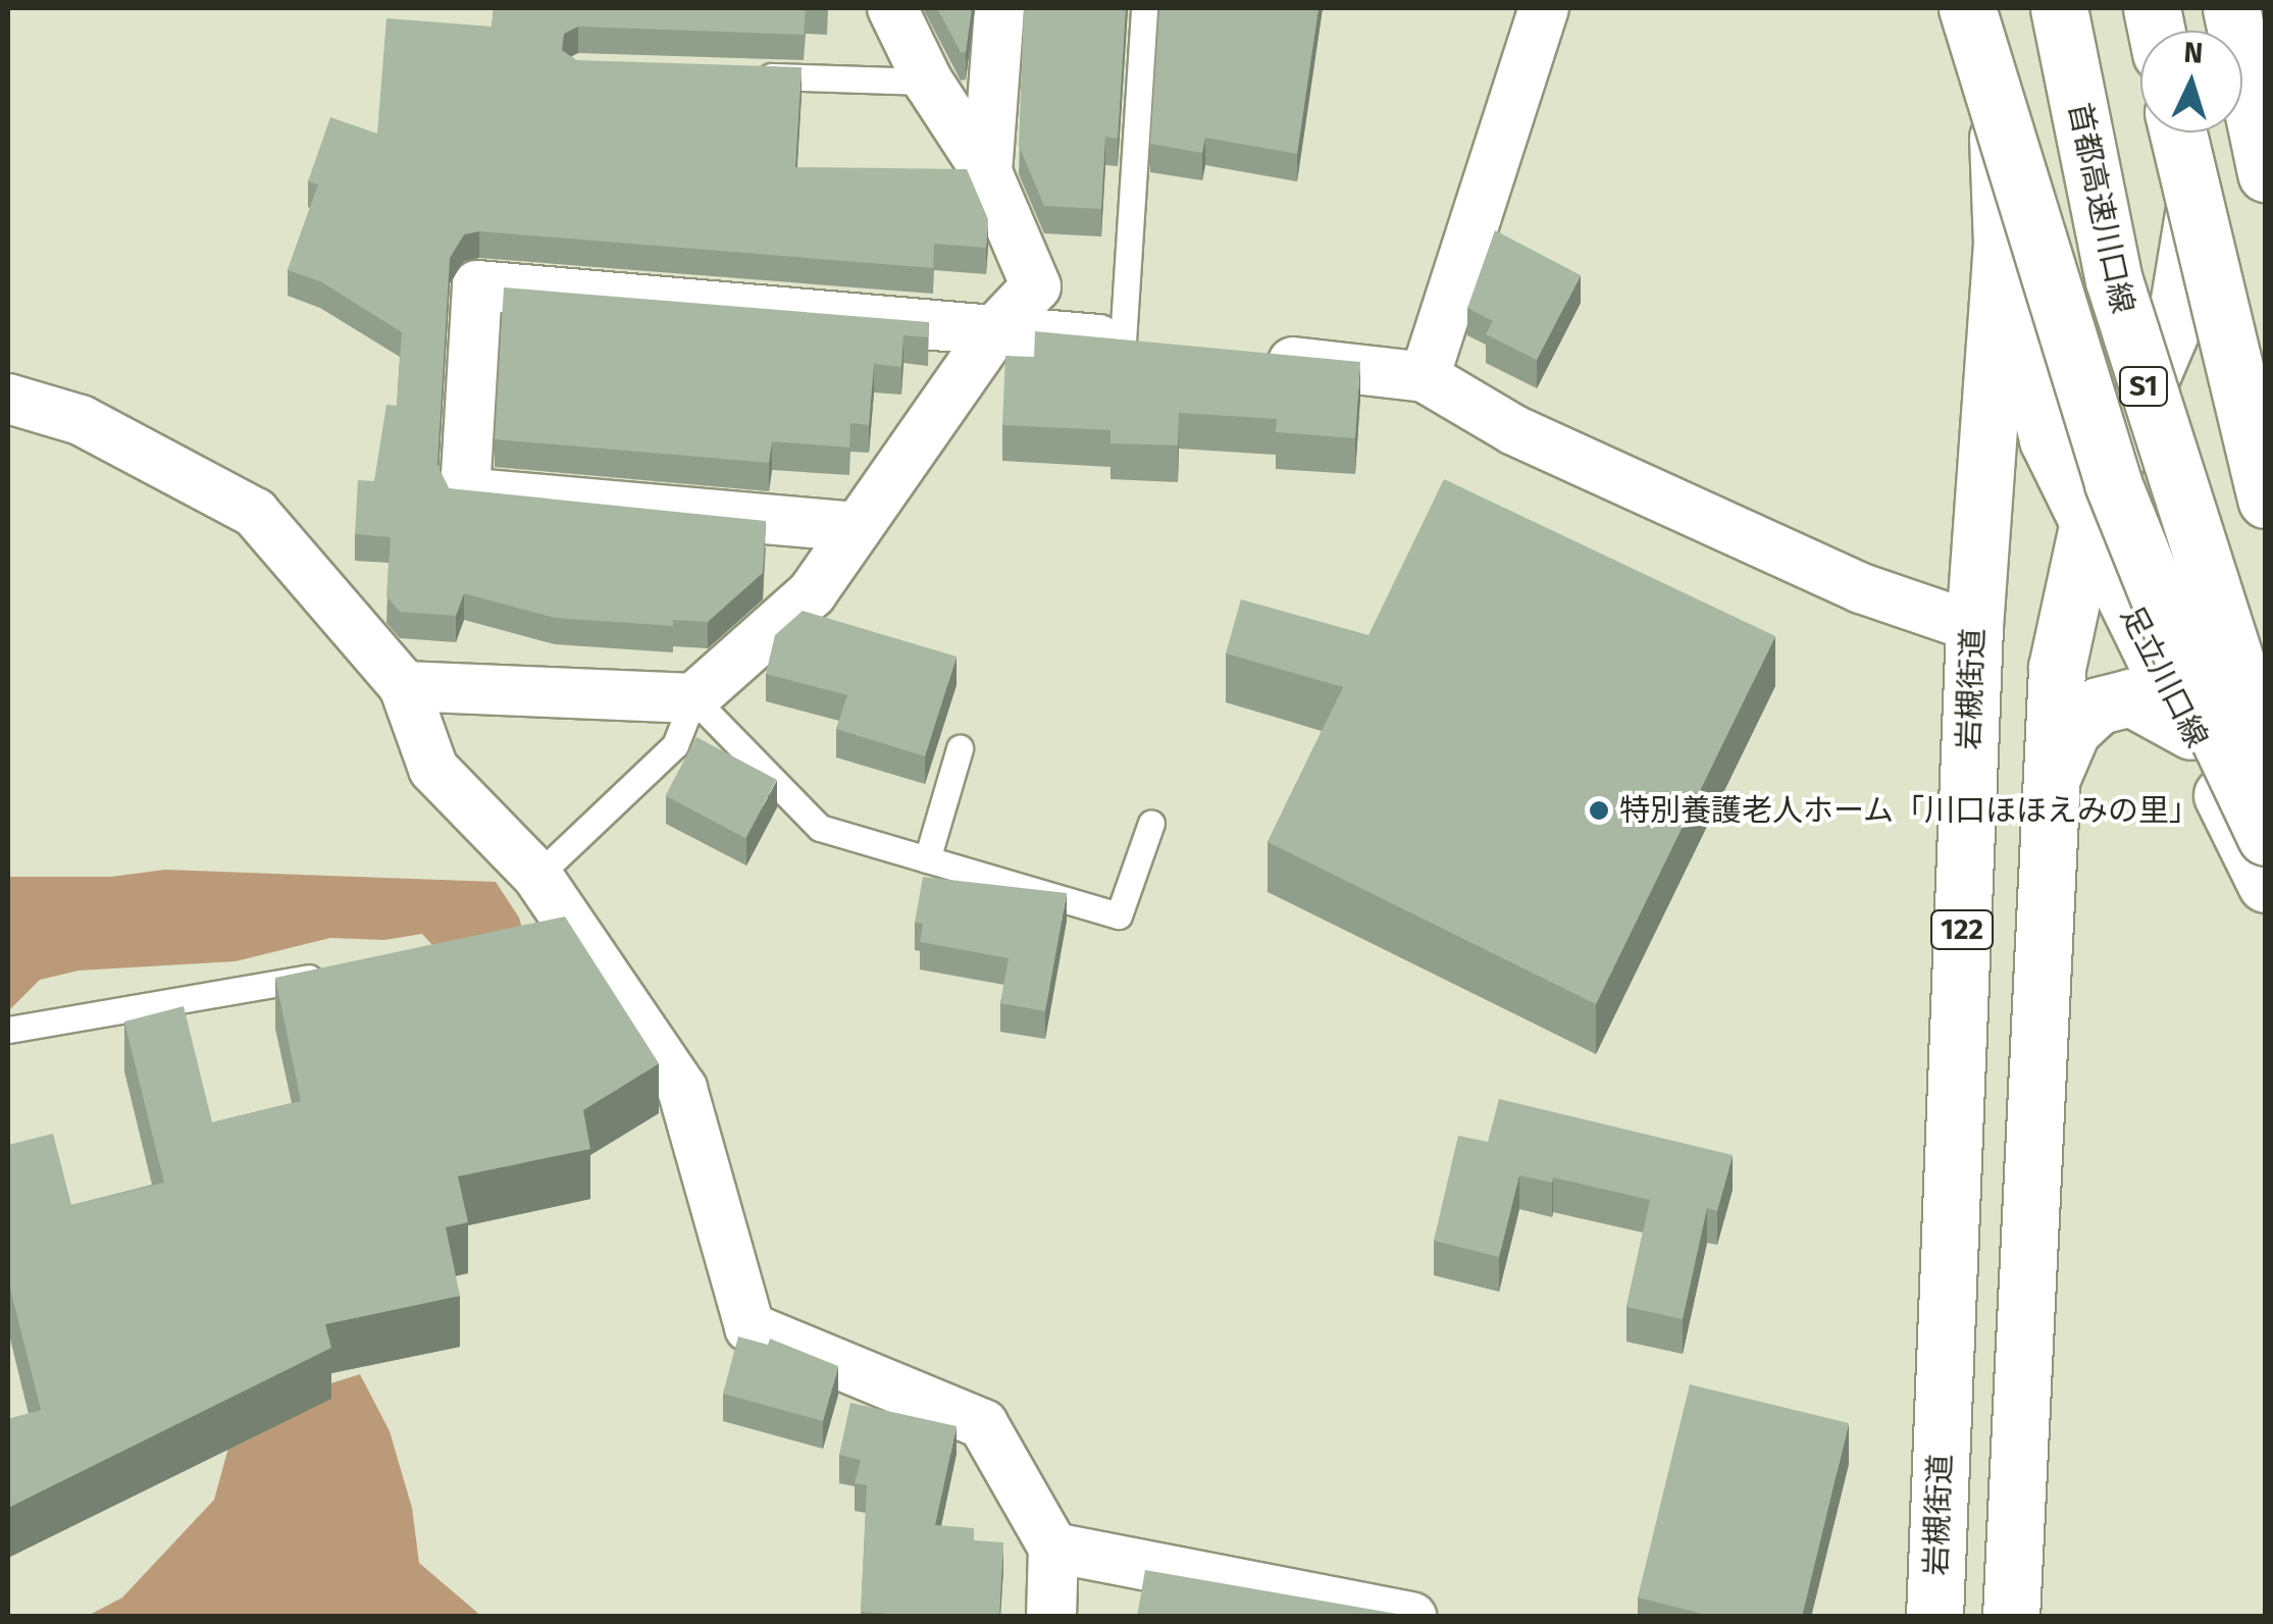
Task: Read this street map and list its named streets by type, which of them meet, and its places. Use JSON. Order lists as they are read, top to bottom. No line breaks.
{"streets":{"main road":["首都高速川口線","S1","足立川口線","岩槻街道","122"]},"crossings":[["足立川口線","岩槻街道"],["足立川口線","122"]],"places":["特別養護老人ホーム「川口ほほえみの里」"],"north":"top"}
